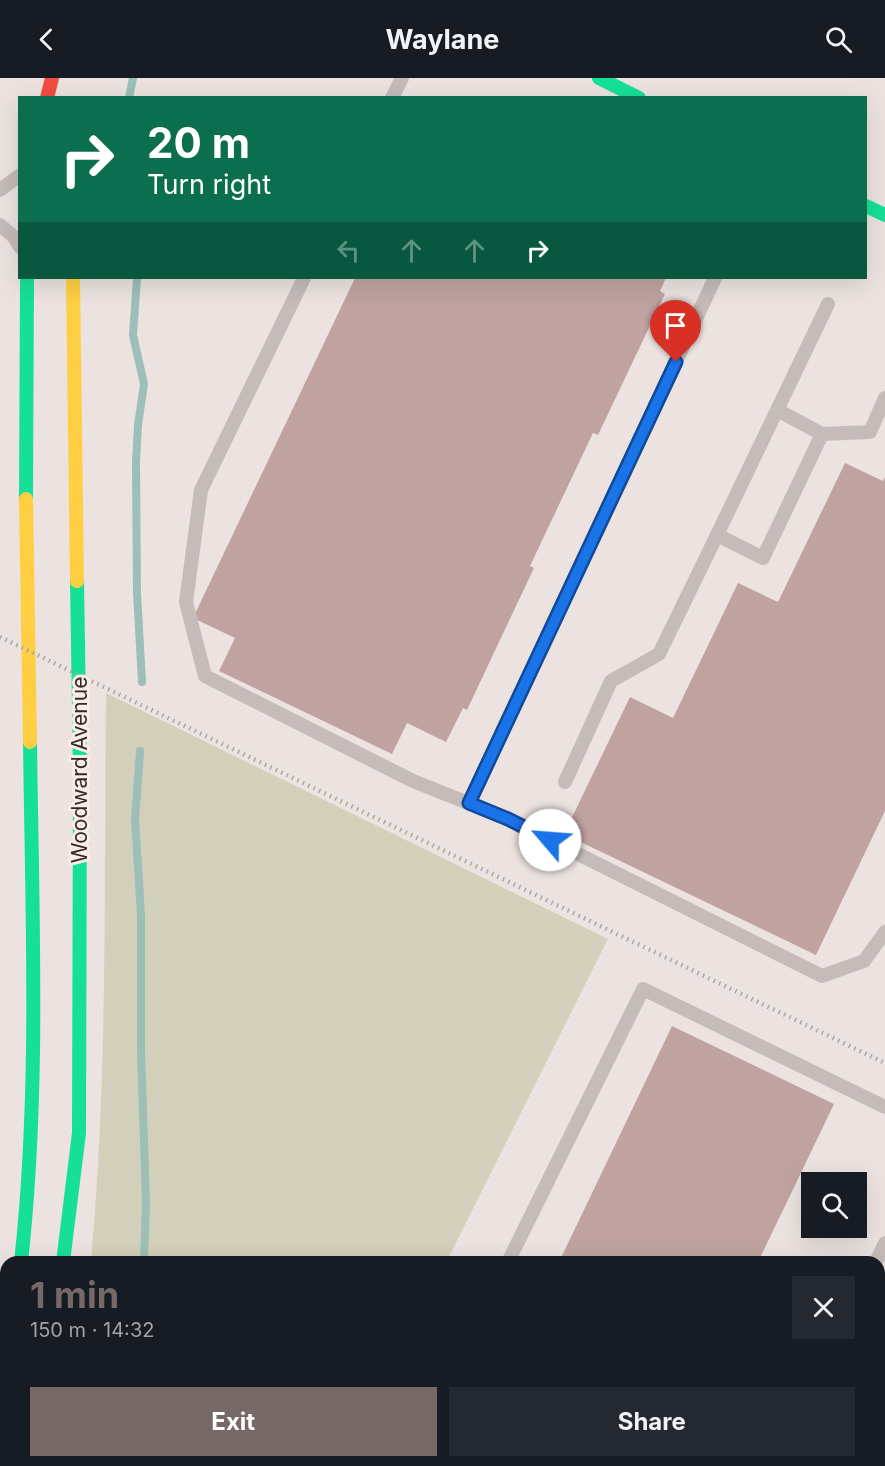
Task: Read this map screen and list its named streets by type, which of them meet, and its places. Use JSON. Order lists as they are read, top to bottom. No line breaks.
{"streets":{"street":["Woodward Avenue"]},"page":{"header":"Waylane","turn":["20 m","Turn right"],"heading":["1 min","150 m · 14:32"],"buttons":["Exit","Share"]}}
